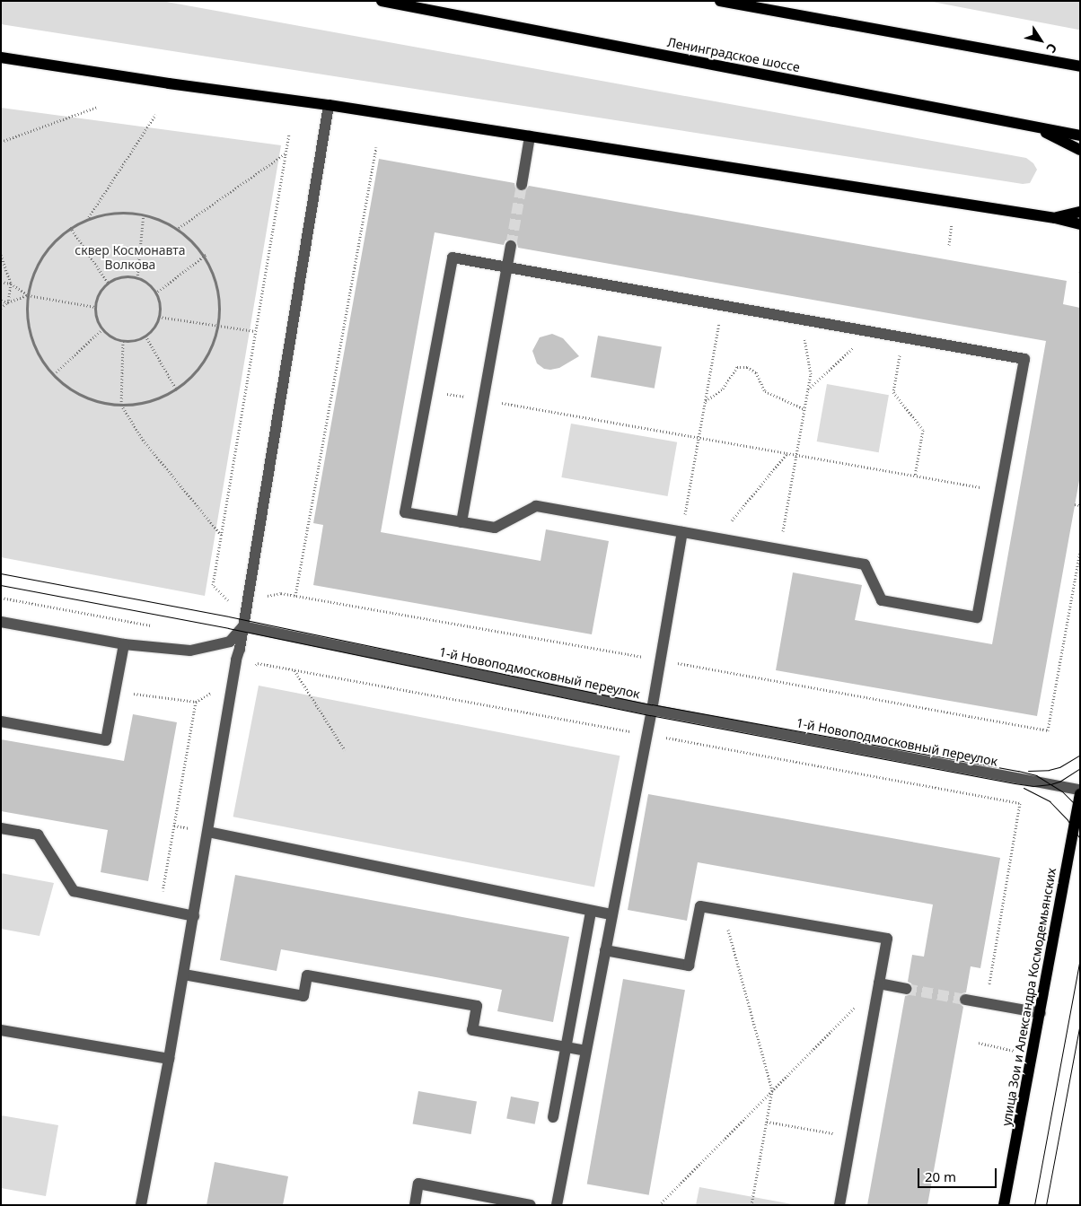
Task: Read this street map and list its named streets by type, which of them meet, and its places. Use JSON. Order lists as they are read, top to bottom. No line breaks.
{"streets":{"main road":["Ленинградское шоссе","улица Зои и Александра Космодемьянских"],"street":["1-й Новоподмосковный переулок"]},"parks":["сквер Космонавта Волкова"],"scale_bar":"20 m","north":"bottom right"}
